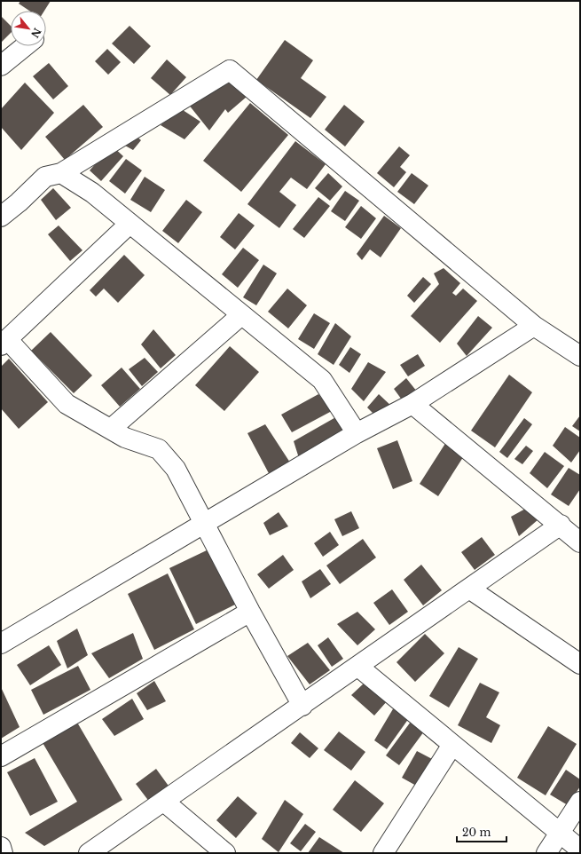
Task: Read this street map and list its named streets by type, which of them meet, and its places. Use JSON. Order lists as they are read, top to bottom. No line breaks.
{"scale_bar":"20 m","north":"bottom right"}
